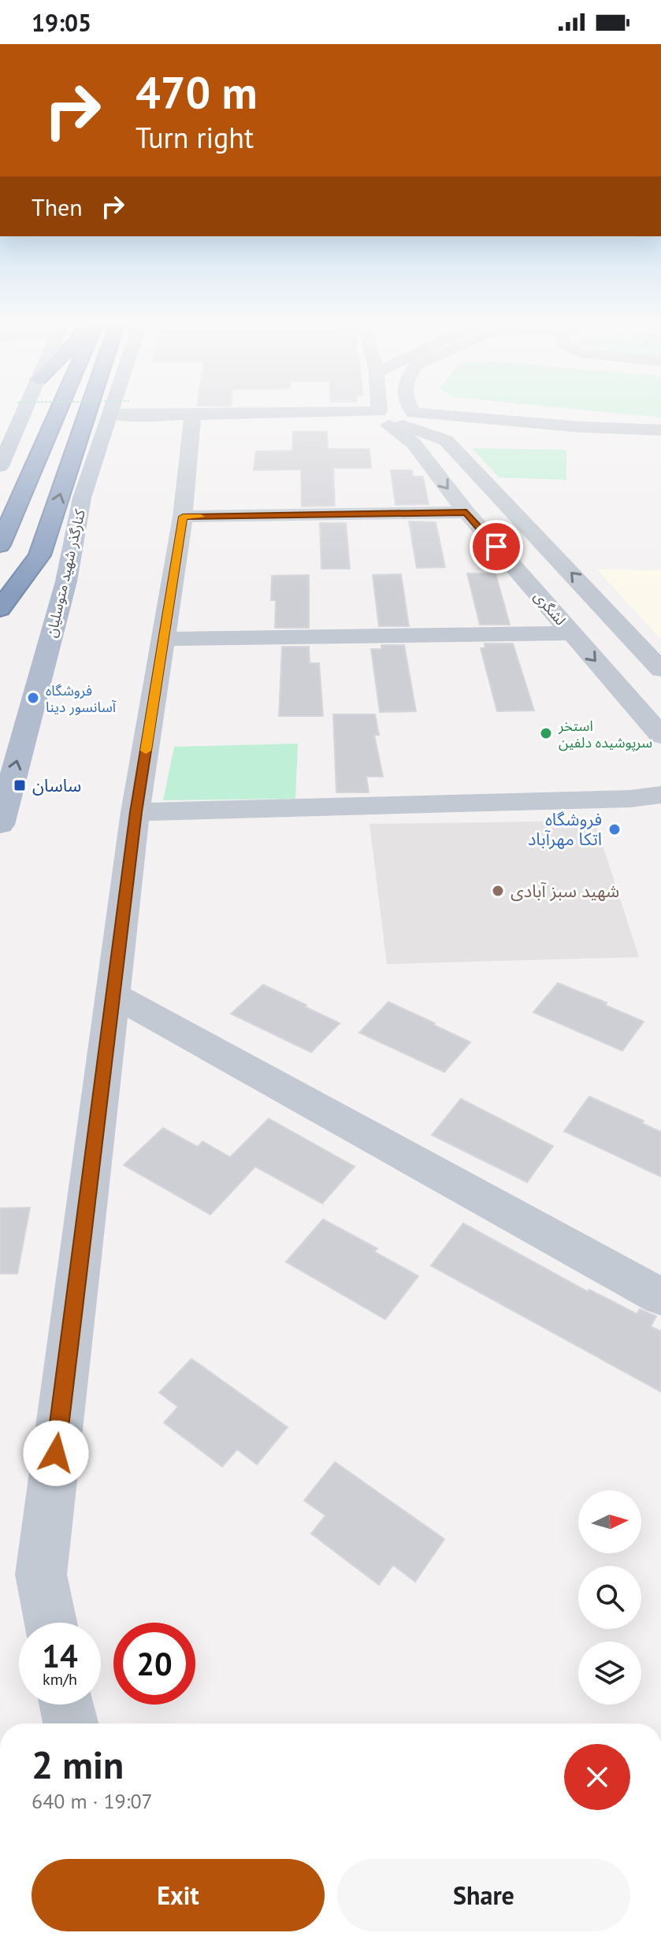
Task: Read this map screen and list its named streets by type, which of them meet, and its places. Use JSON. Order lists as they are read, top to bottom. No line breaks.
{"streets":{"main road":["کنارگذر شهید متوسلیان"],"street":["لشگری"]},"one_way":["کنارگذر شهید متوسلیان"],"places":{"other":["فروشگاه آسانسور دینا","استخر سرپوشیده دلفین","فروشگاه اتکا مهرآباد","شهید سبز آبادی"],"transit":["ساسان"]},"north":"right","page":{"status":"19:05","turn":["470 m","Turn right"],"then":"Then","speed":"14 km/h","limit":"20","heading":["2 min","640 m · 19:07"],"buttons":["Exit","Share"]}}
